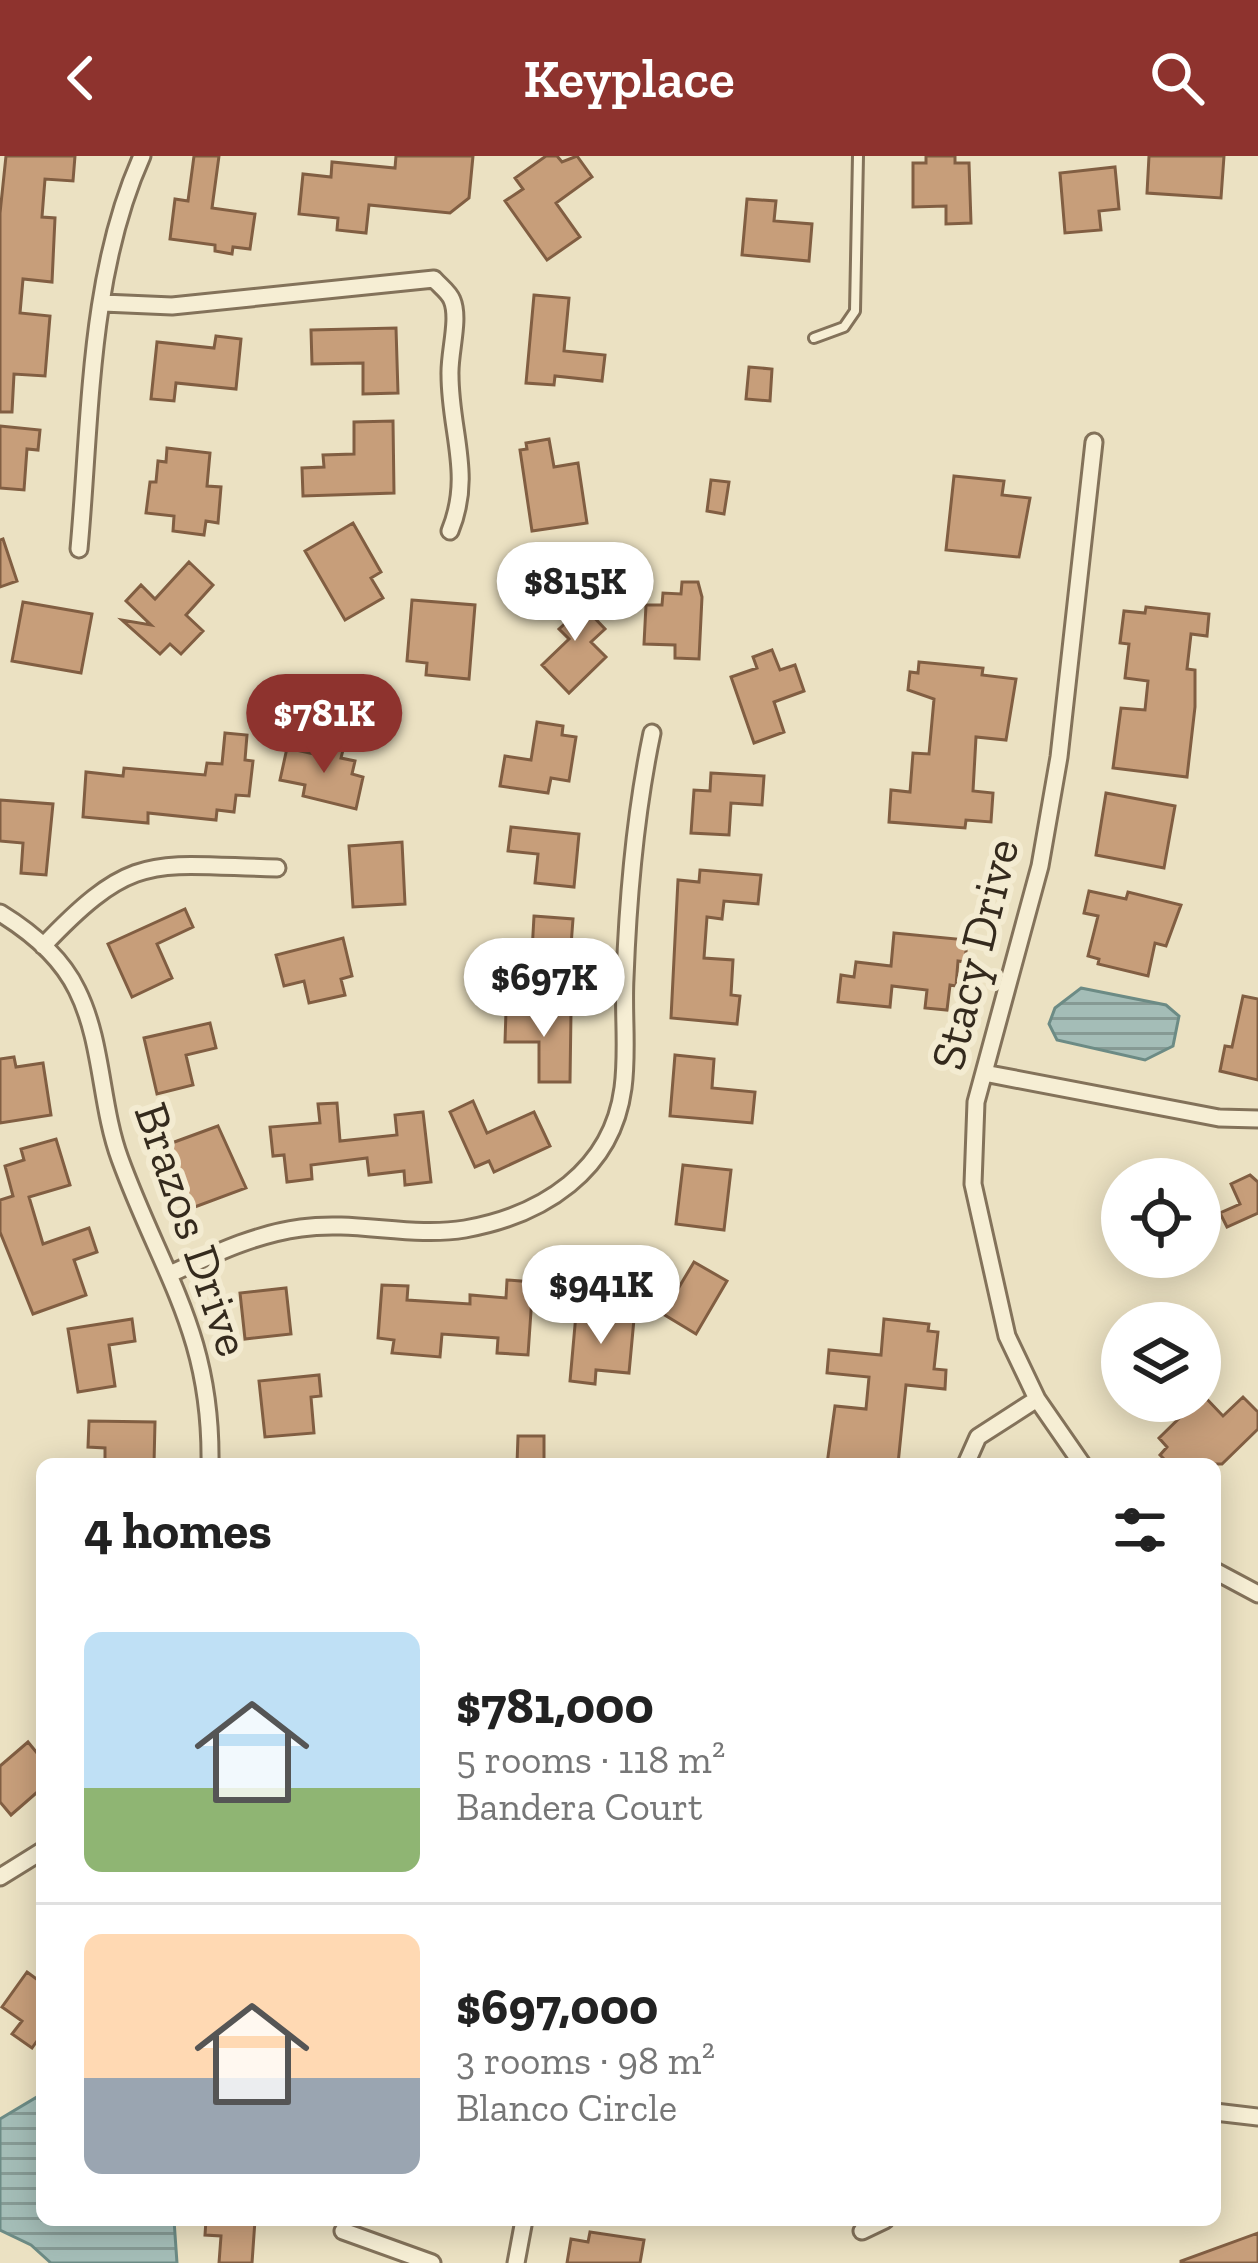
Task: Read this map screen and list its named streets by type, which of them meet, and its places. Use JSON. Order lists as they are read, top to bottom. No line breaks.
{"streets":{"street":["Stacy Drive","Brazos Drive"]},"page":{"header":"Keyplace","price":["$815K","$781K","$697K","$941K"],"heading":"4 homes","list":[{"name":"$781,000","note":"5 rooms · 118 m² · Bandera Court"},{"name":"$697,000","note":"3 rooms · 98 m² · Blanco Circle"}]}}
